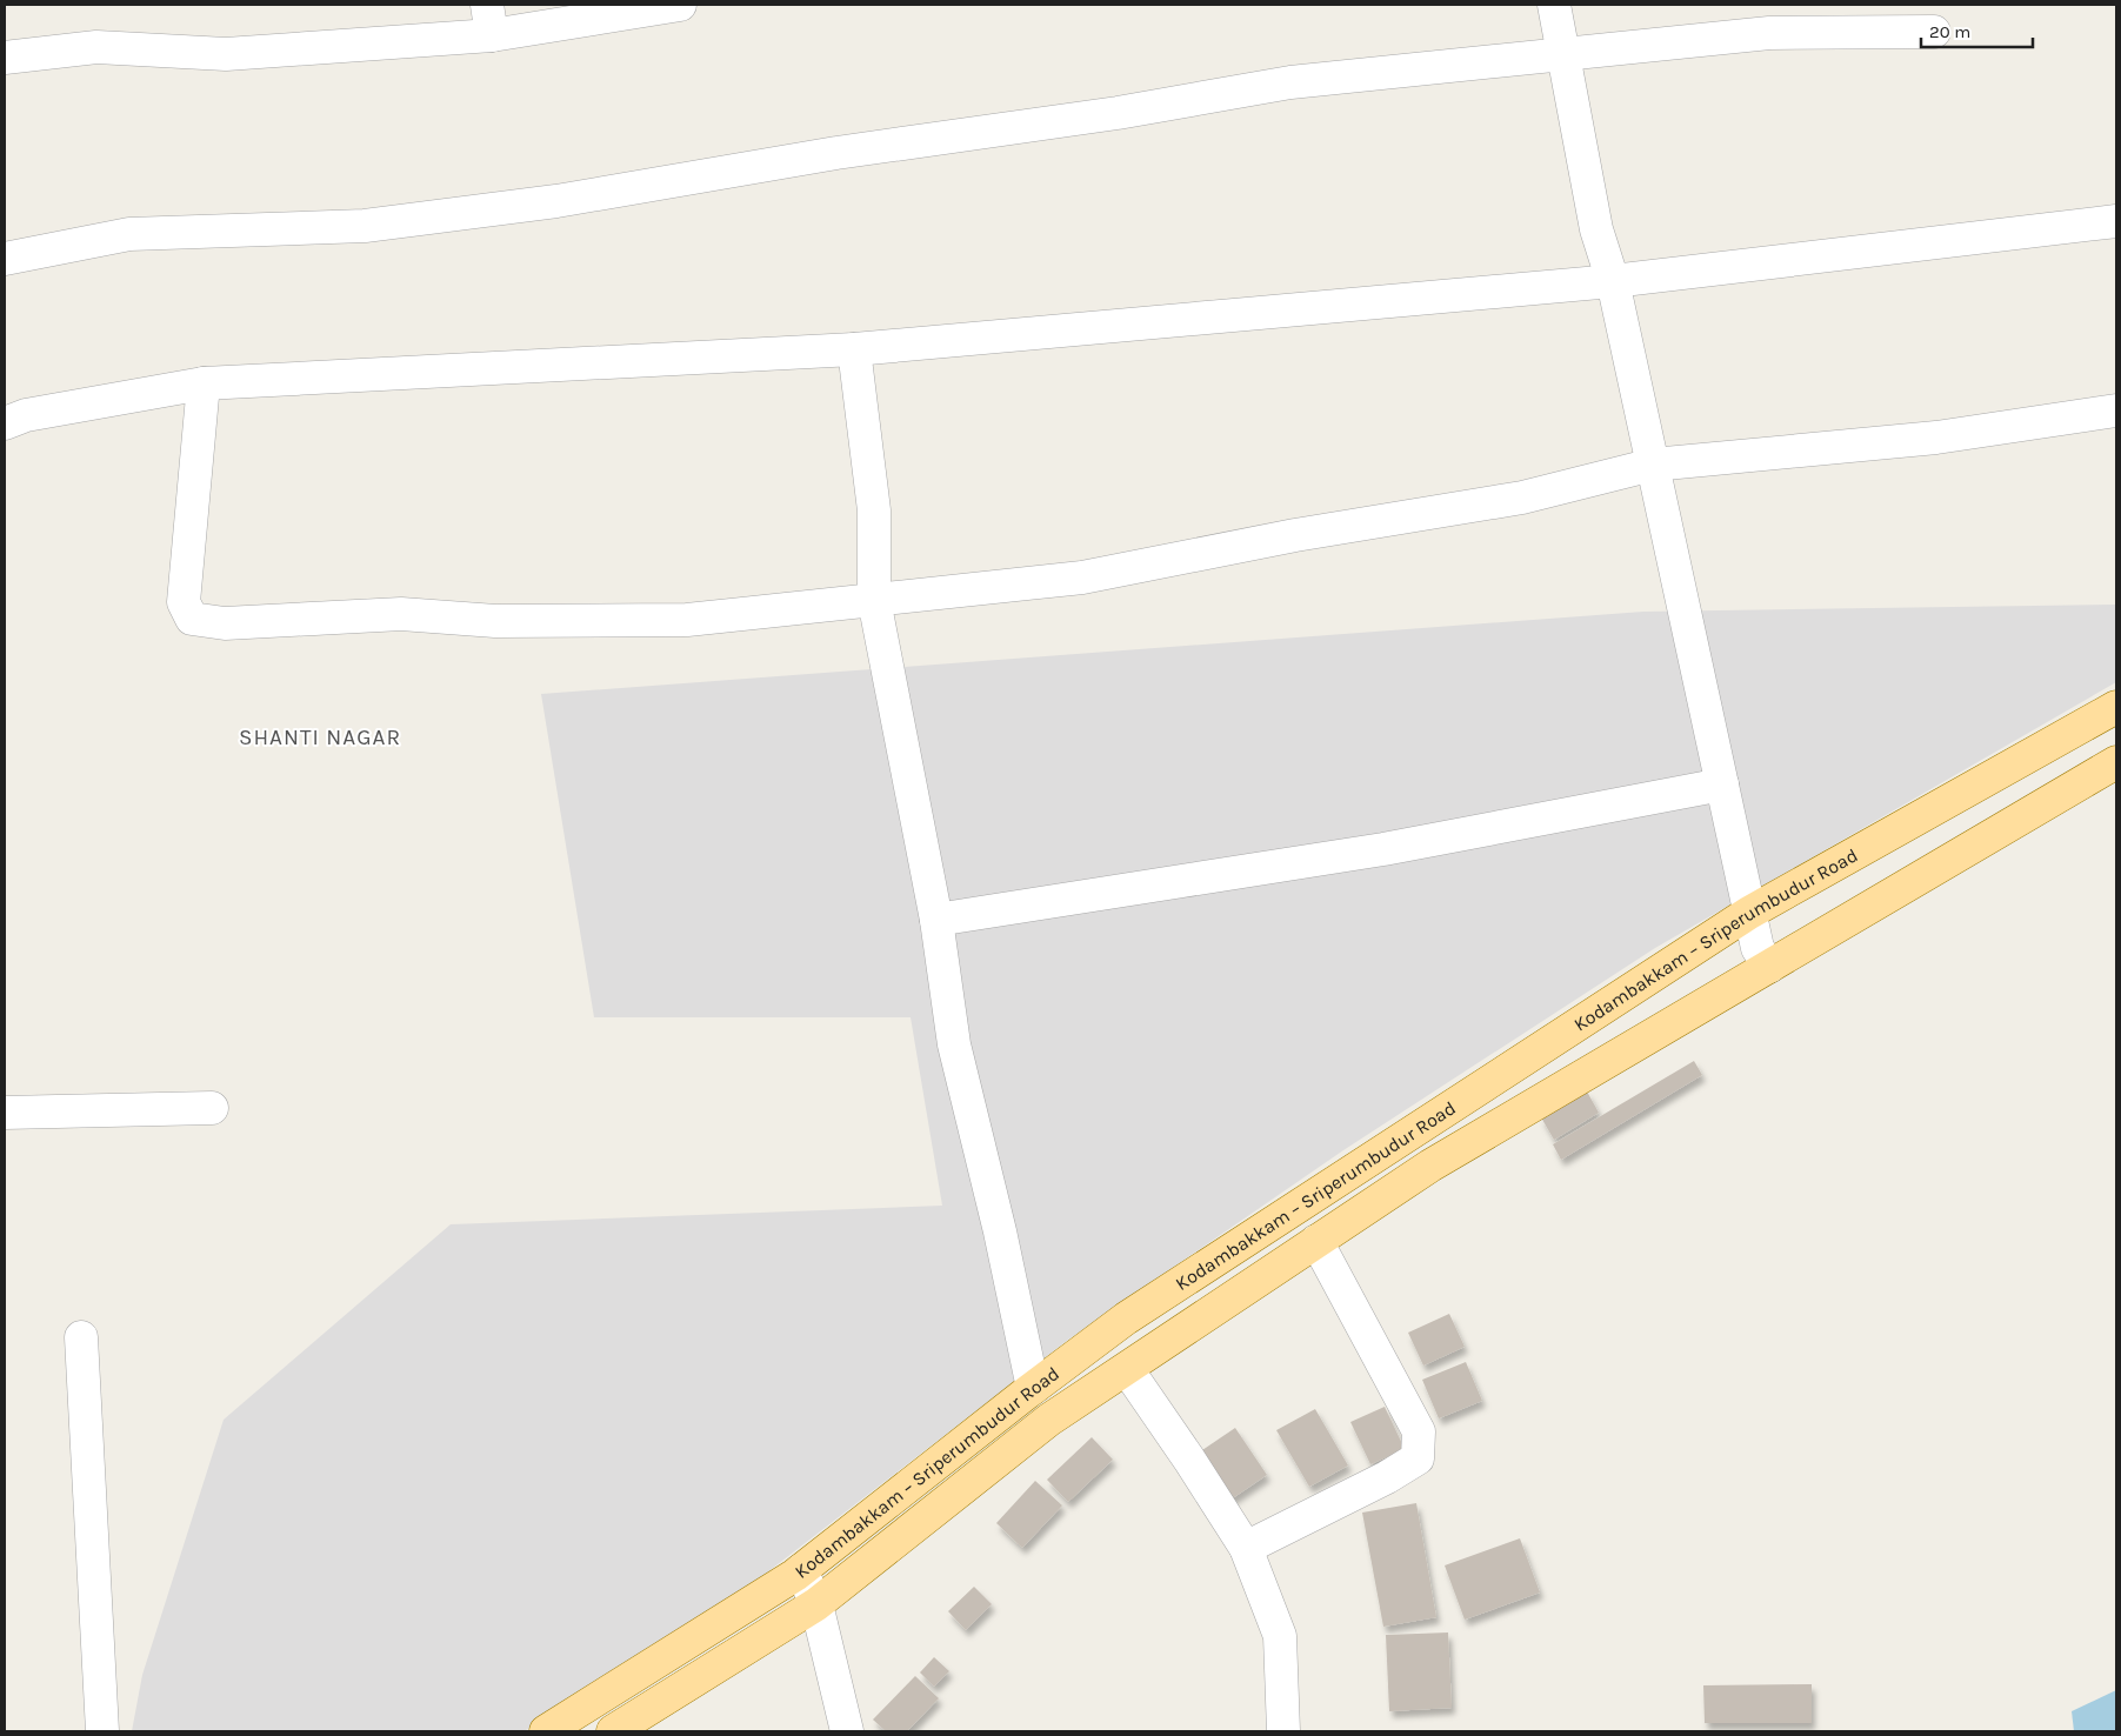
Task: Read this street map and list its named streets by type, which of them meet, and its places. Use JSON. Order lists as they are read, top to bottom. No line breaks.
{"streets":{"main road":["Kodambakkam – Sriperumbudur Road"]},"districts":["SHANTI NAGAR"],"scale_bar":"20 m"}
